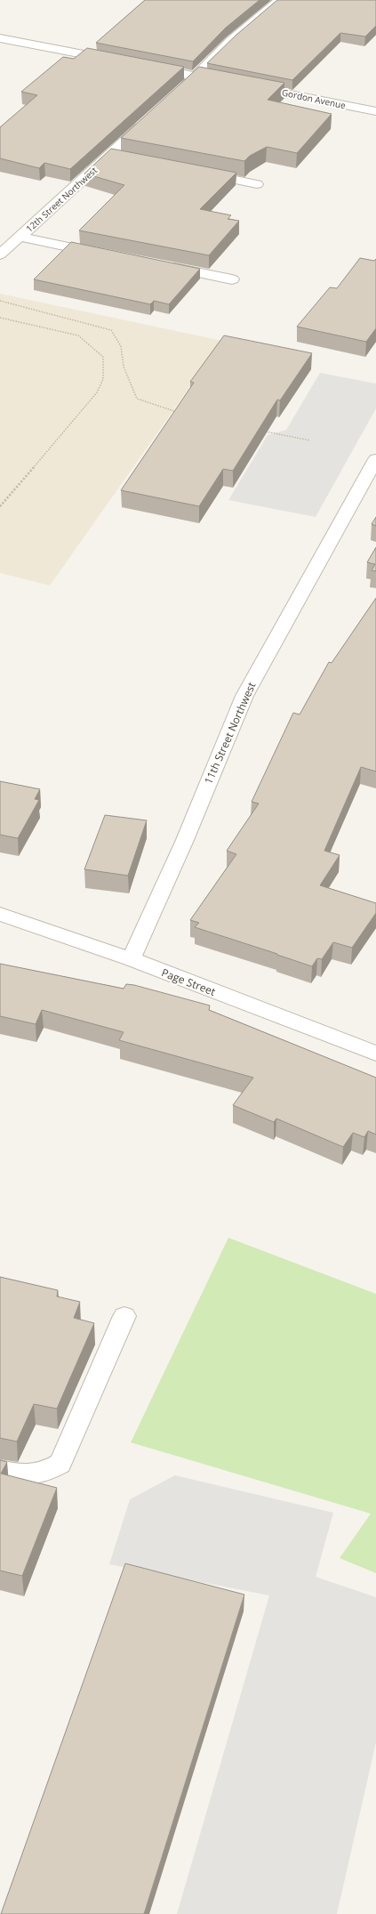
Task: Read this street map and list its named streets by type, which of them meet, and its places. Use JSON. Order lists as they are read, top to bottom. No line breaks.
{"streets":{"street":["Gordon Avenue","12th Street Northwest","11th Street Northwest","Page Street"]},"crossings":[["11th Street Northwest","Page Street"]]}
